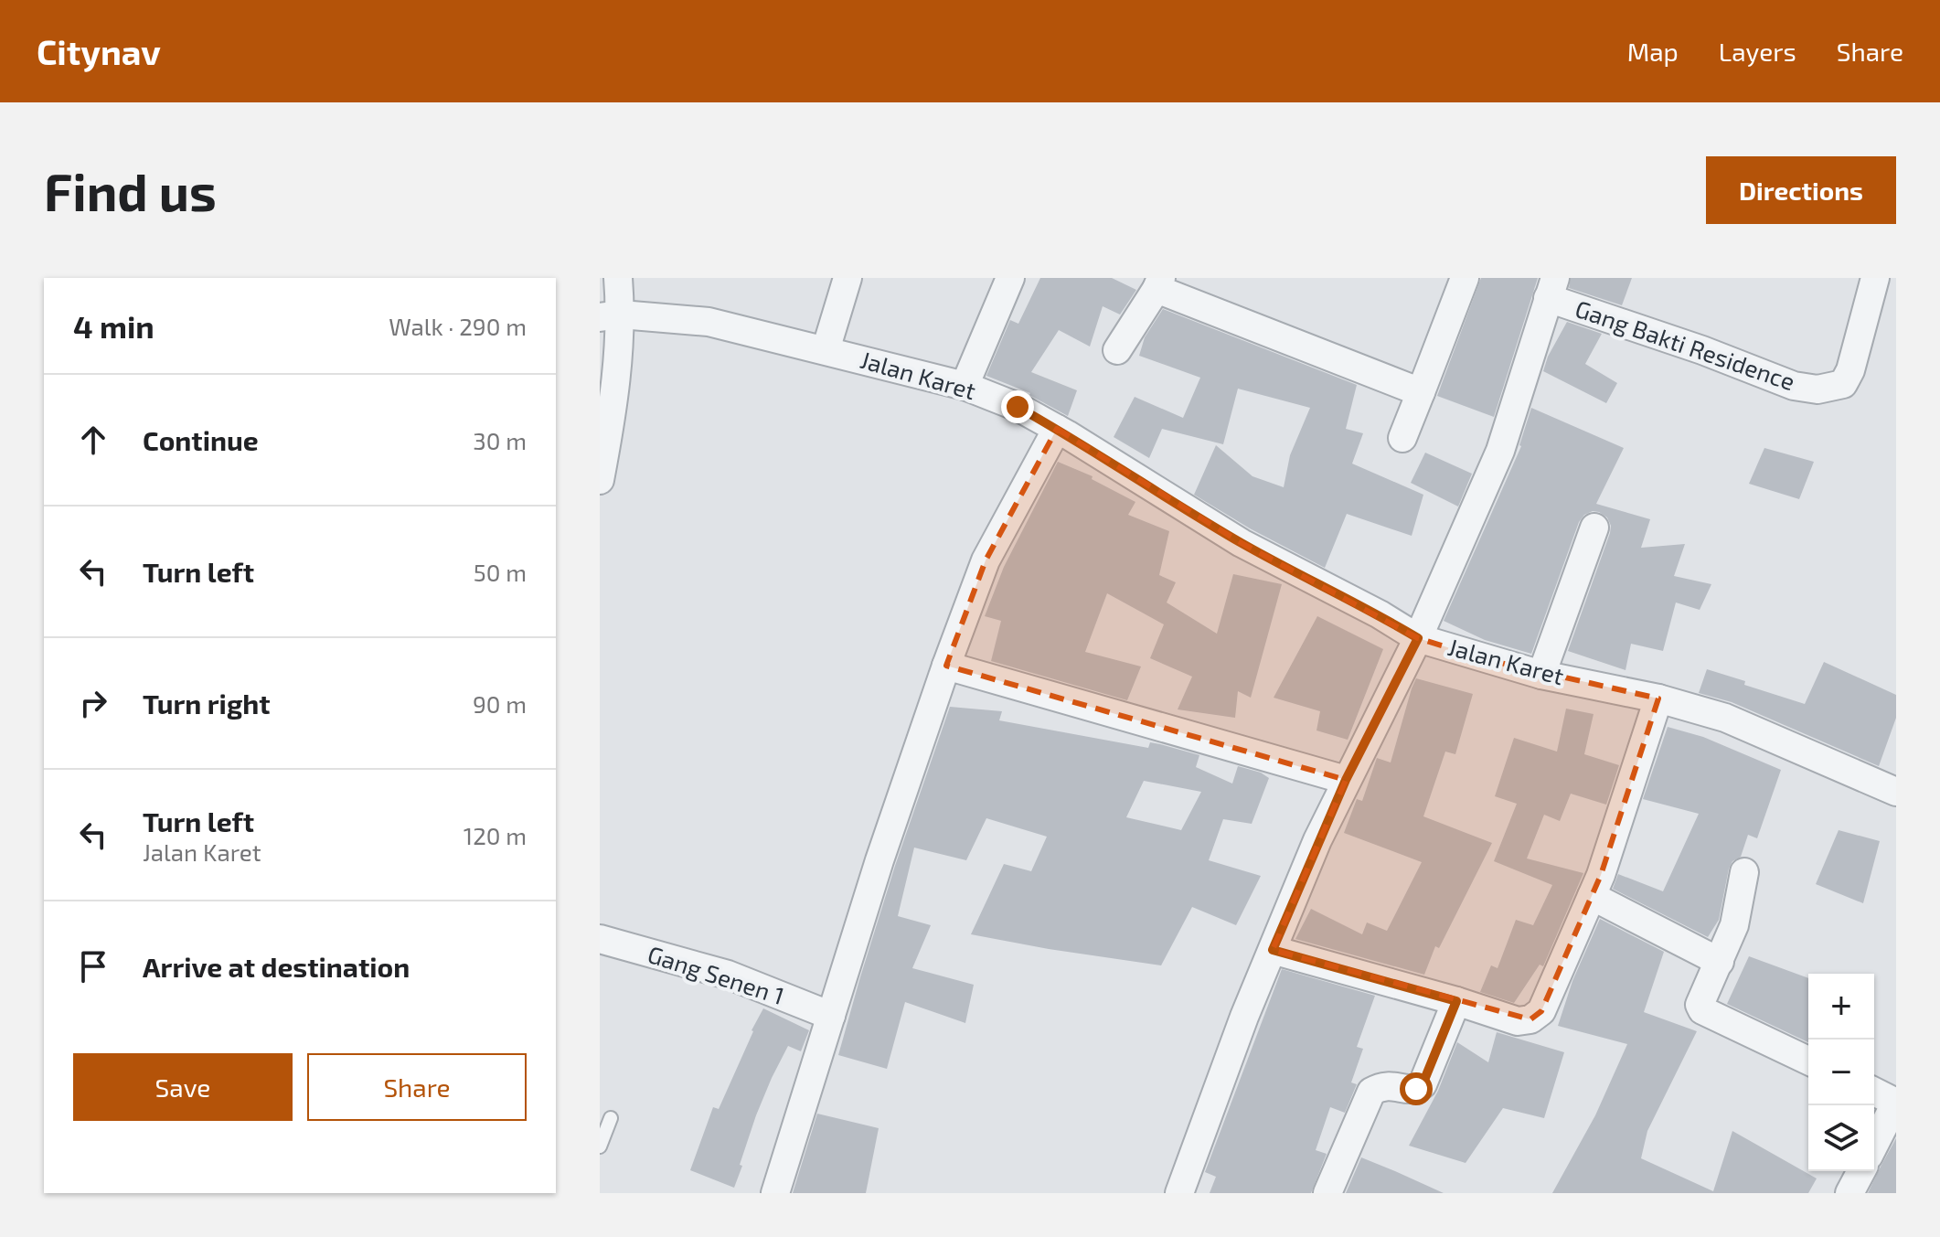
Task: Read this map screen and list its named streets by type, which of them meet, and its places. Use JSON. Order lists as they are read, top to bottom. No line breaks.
{"streets":{"street":["Gang Bakti Residence","Jalan Karet","Gang Senen 1"]},"page":{"header":"Citynav","nav":["Map","Layers","Share"],"buttons":["Directions",["Save","Share"]],"title":"Find us","heading":["4 min","Walk · 290 m"],"list":[["Continue","30 m"],["Turn left","50 m"],["Turn right","90 m"],["Turn left","Jalan Karet","120 m"],"Arrive at destination"],"map_buttons":["+","−"]}}
